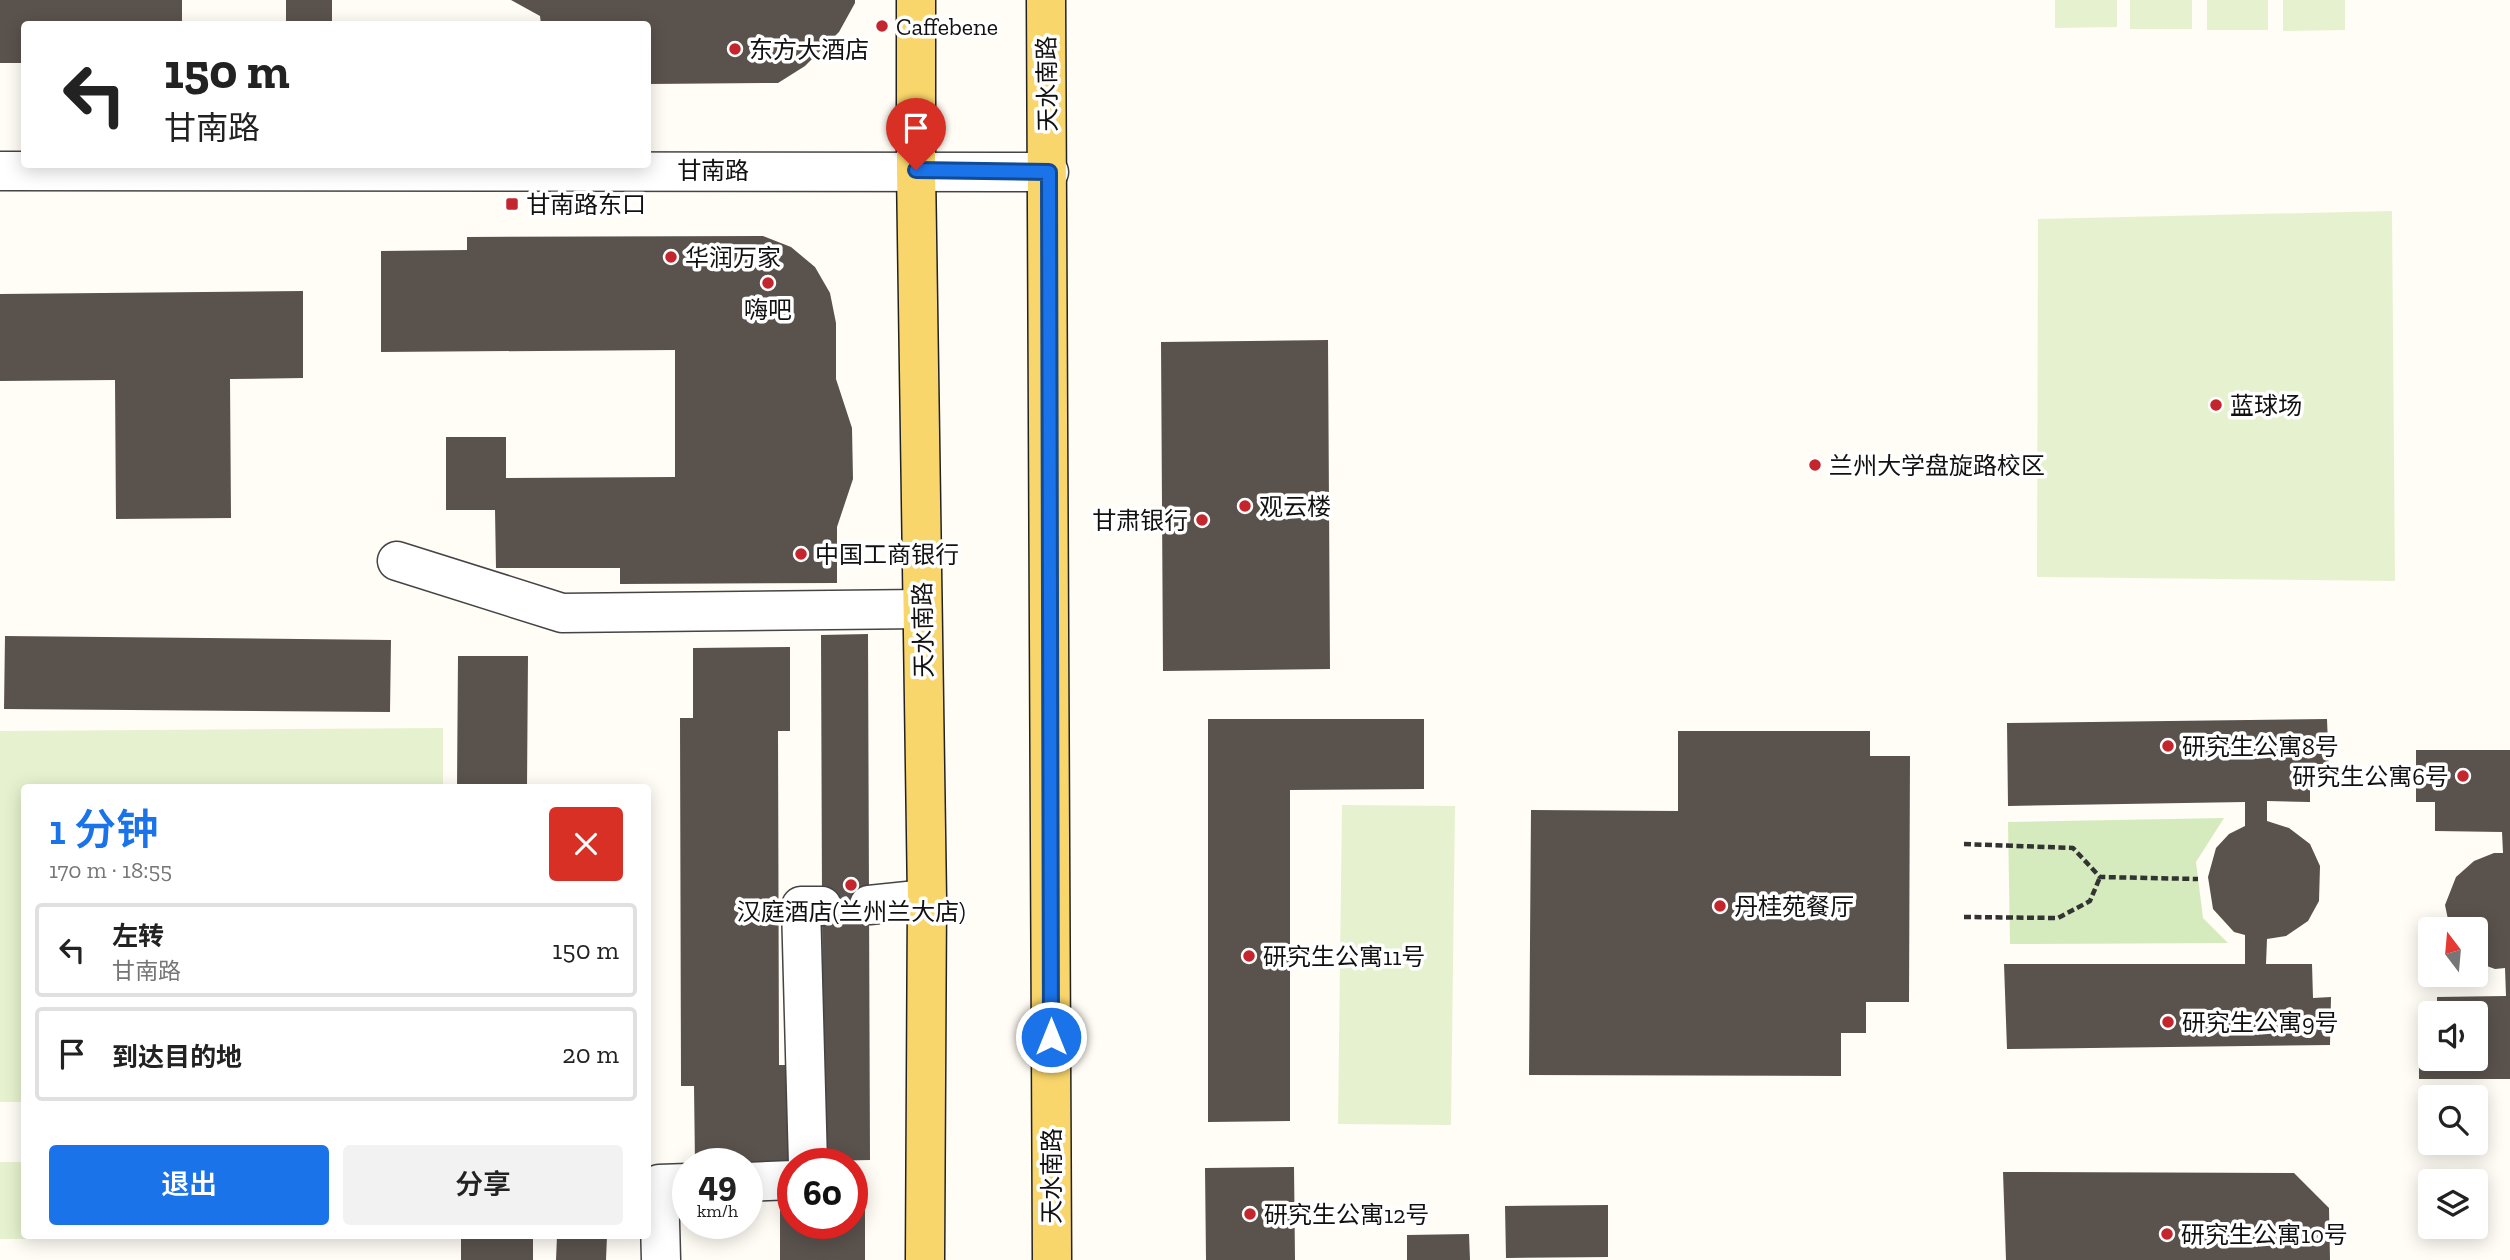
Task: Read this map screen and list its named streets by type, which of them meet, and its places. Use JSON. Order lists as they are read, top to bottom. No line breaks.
{"streets":{"main road":["天水南路"],"street":["甘南路"]},"crossings":[["天水南路","甘南路"]],"places":{"other":["Caffebene","东方大酒店","华润万家","嗨吧","蓝球场","兰州大学盘旋路校区","观云楼","甘肃银行","中国工商银行","研究生公寓8号","研究生公寓6号","汉庭酒店(兰州兰大店)","丹桂苑餐厅","研究生公寓11号","研究生公寓9号","研究生公寓12号","研究生公寓10号"],"transit":["甘南路东口"]},"north":"top","page":{"turn":["150 m","甘南路"],"heading":["1 分钟","170 m · 18:55"],"list":[{"name":"左转","note":"甘南路","value":"150 m"},{"name":"到达目的地","value":"20 m"}],"buttons":["退出","分享"],"speed":"49 km/h","limit":"60"}}
